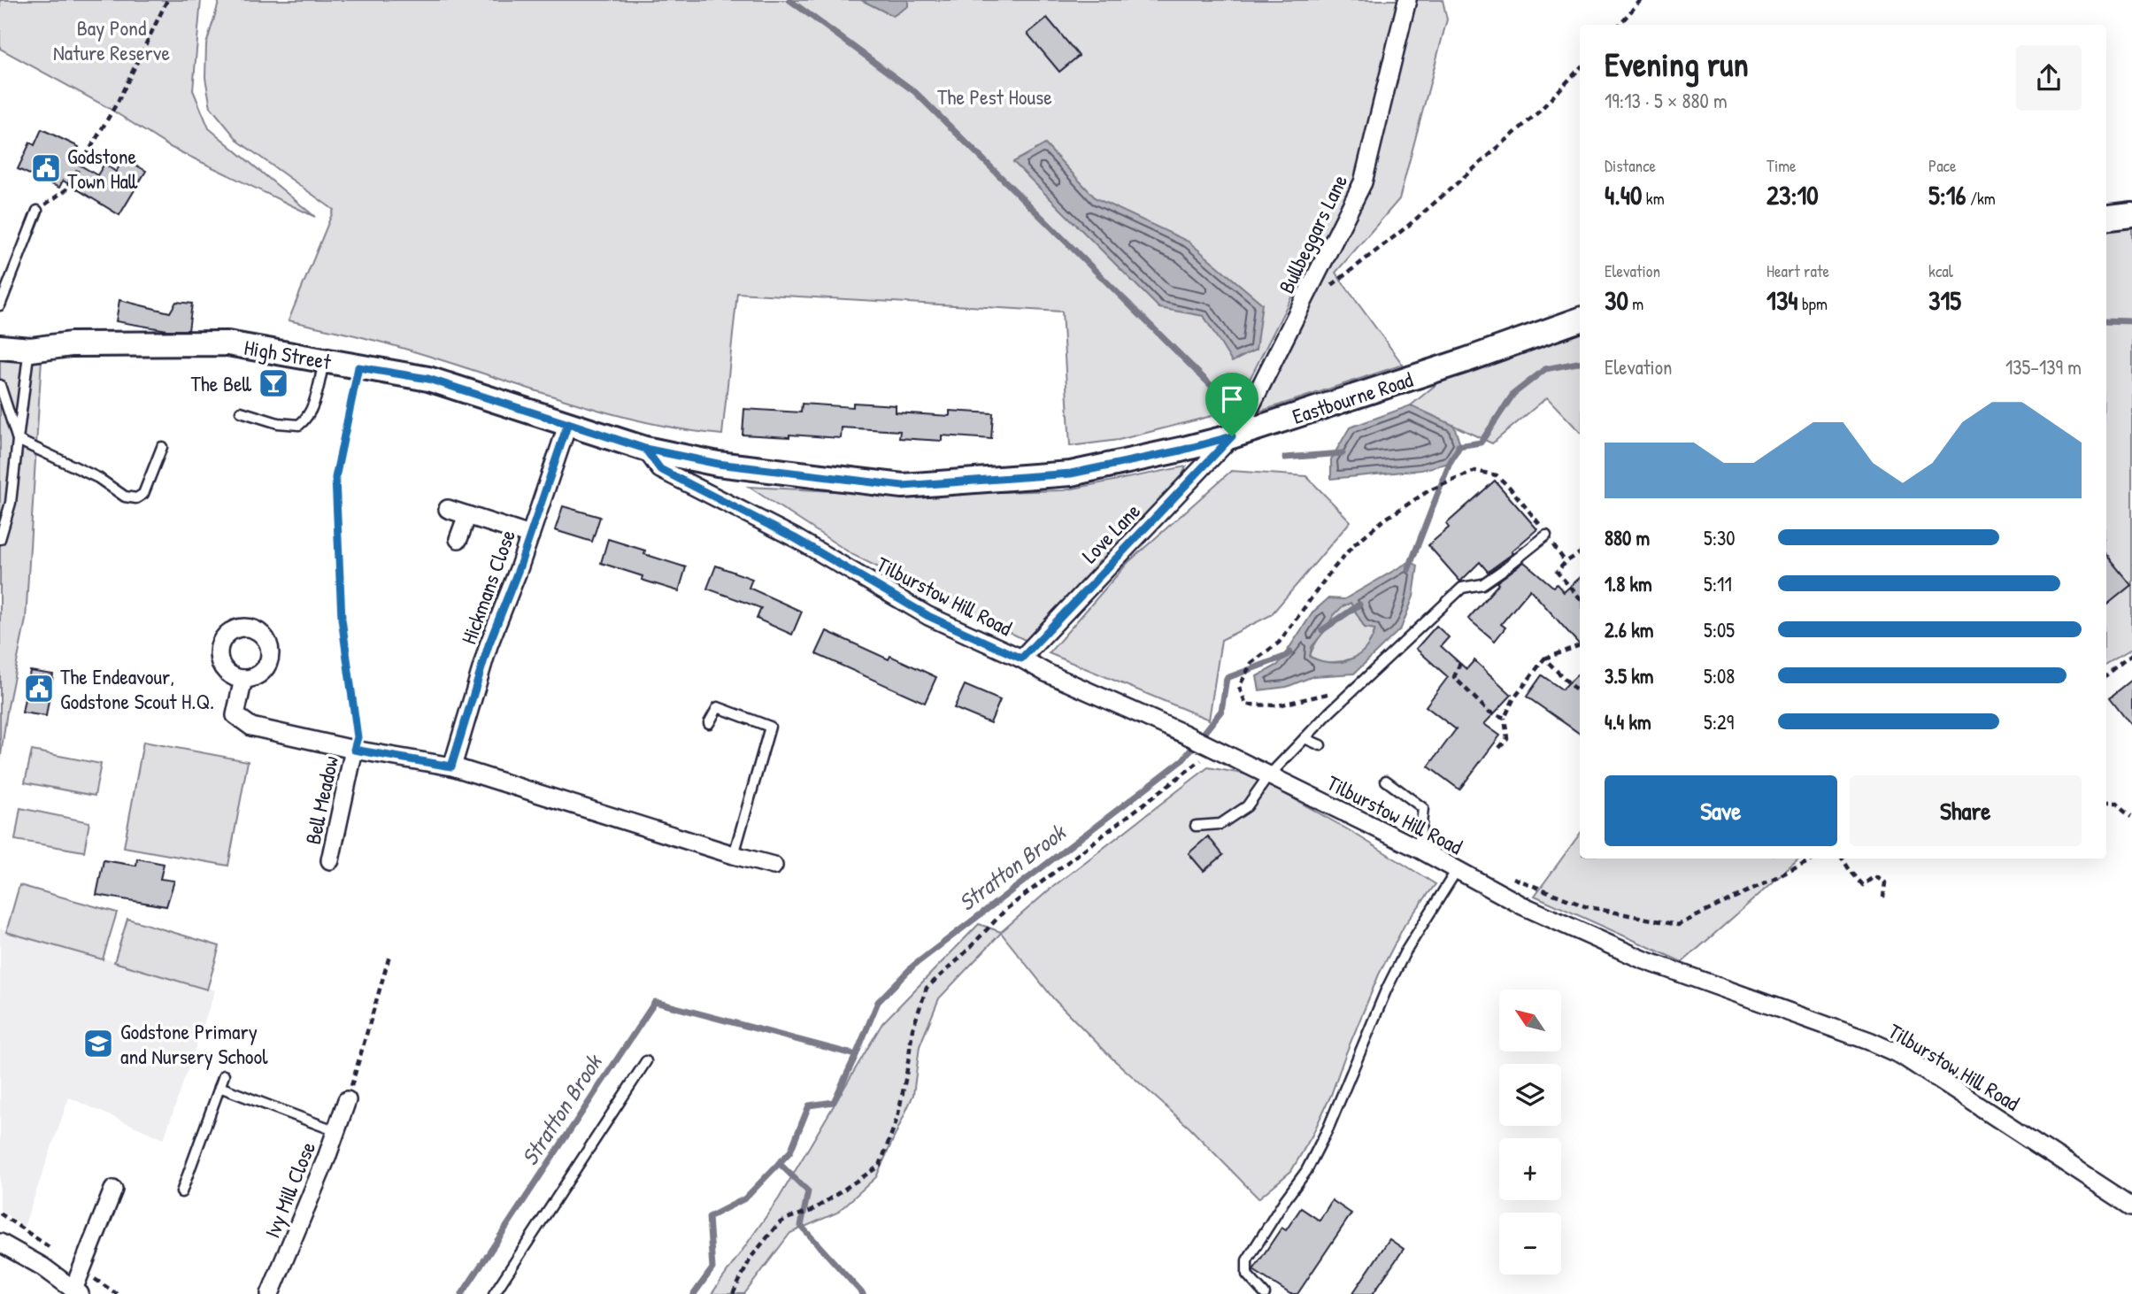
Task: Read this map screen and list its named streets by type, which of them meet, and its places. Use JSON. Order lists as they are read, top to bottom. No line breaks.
{"streets":{"main road":["High Street","Eastbourne Road"],"street":["Bullbeggars Lane","Love Lane","Hickmans Close","Tilburstow Hill Road","Bell Meadow","Ivy Mill Close"]},"crossings":[["Bullbeggars Lane","Eastbourne Road"],["Bullbeggars Lane","Love Lane"],["High Street","Eastbourne Road"],["High Street","Hickmans Close"],["Eastbourne Road","Love Lane"],["Eastbourne Road","Hickmans Close"],["Eastbourne Road","Tilburstow Hill Road"],["Love Lane","Tilburstow Hill Road"],["Hickmans Close","Bell Meadow"]],"water":["Stratton Brook"],"parks":["Bay Pond Nature Reserve","The Pest House"],"places":{"public building":["Godstone Town Hall","The Endeavour, Godstone Scout H.Q."],"bar":["The Bell"],"school or university":["Godstone Primary and Nursery School"]},"north":"top left","page":{"heading":["Evening run","19:13 · 5 × 880 m"],"stats":[["Distance","4.40 km"],["Time","23:10"],["Pace","5:16 /km"],["Elevation","30 m"],["Heart rate","134 bpm"],["kcal","315"]],"chart":["Elevation","135–139 m"],"list":[{"name":"880 m","note":"5:30"},{"name":"1.8 km","note":"5:11"},{"name":"2.6 km","note":"5:05"},{"name":"3.5 km","note":"5:08"},{"name":"4.4 km","note":"5:29"}],"buttons":["Save","Share"],"map_buttons":["+","−"]}}
